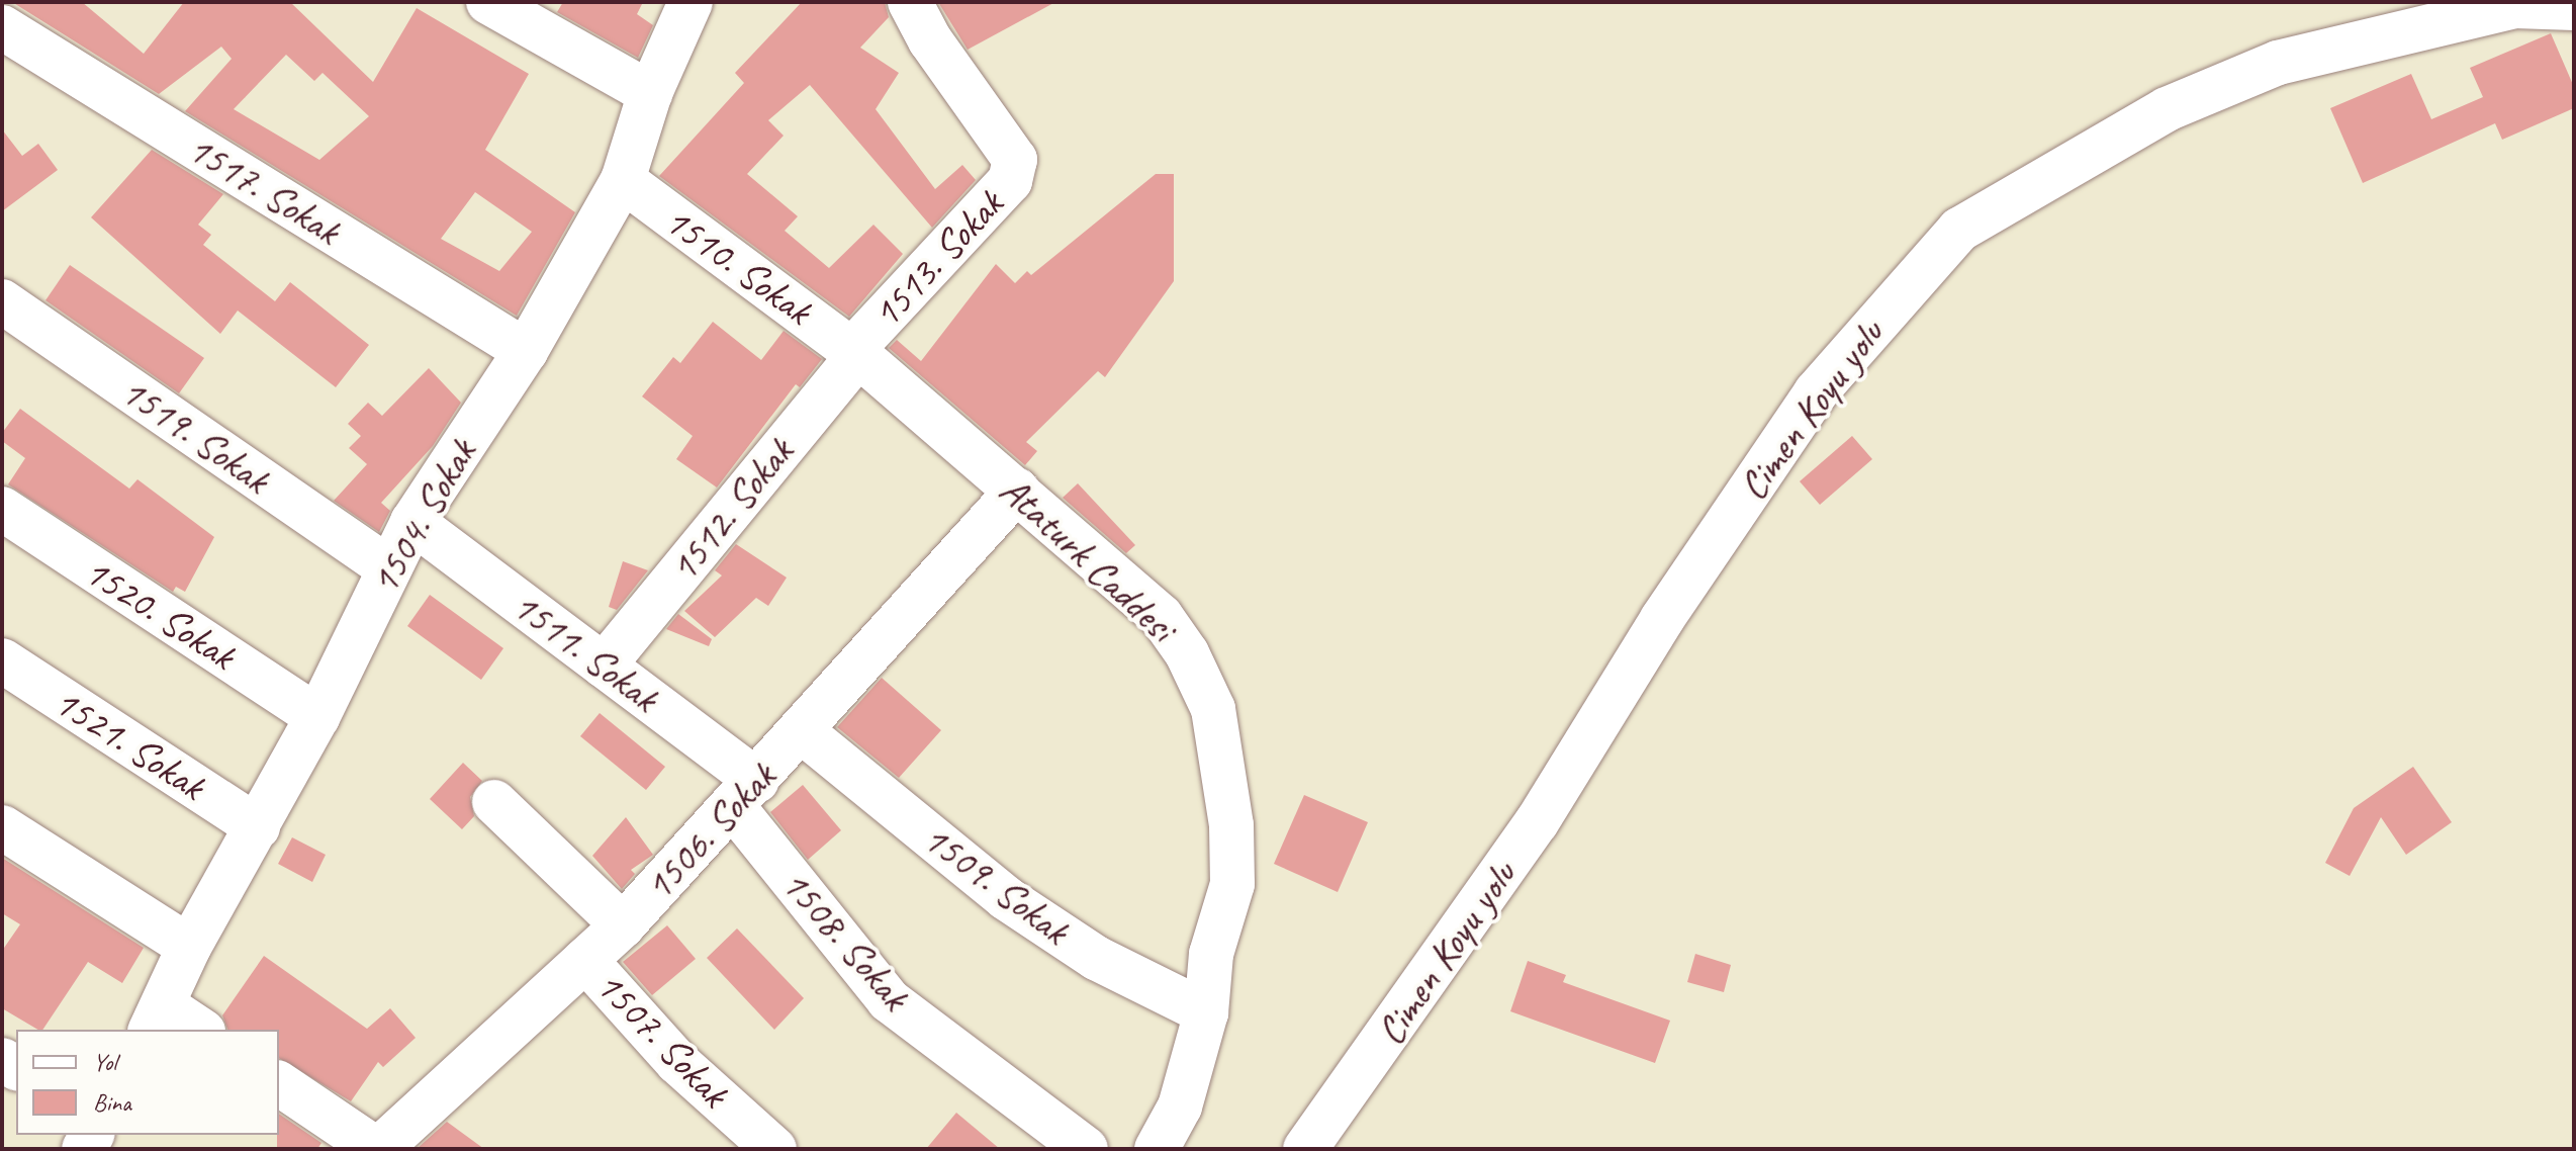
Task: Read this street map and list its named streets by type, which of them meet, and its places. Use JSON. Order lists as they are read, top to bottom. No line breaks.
{"streets":{"street":["1517. Sokak","1513. Sokak","1510. Sokak","Cimen Koyu yolu","1519. Sokak","1512. Sokak","1504. Sokak","Ataturk Caddesi","1520. Sokak","1511. Sokak","1521. Sokak","1506. Sokak","1509. Sokak","1508. Sokak","1507. Sokak"]},"crossings":[["1517. Sokak","1504. Sokak"],["1513. Sokak","1510. Sokak"],["1513. Sokak","1512. Sokak"],["1513. Sokak","Ataturk Caddesi"],["1510. Sokak","1512. Sokak"],["1510. Sokak","1504. Sokak"],["1510. Sokak","Ataturk Caddesi"],["1519. Sokak","1504. Sokak"],["1512. Sokak","Ataturk Caddesi"],["1512. Sokak","1511. Sokak"],["1504. Sokak","1520. Sokak"],["1504. Sokak","1511. Sokak"],["1504. Sokak","1521. Sokak"],["Ataturk Caddesi","1506. Sokak"],["Ataturk Caddesi","1509. Sokak"],["1511. Sokak","1506. Sokak"],["1511. Sokak","1508. Sokak"],["1506. Sokak","1509. Sokak"],["1506. Sokak","1508. Sokak"],["1506. Sokak","1507. Sokak"]],"legend":["Yol","Bina"]}
